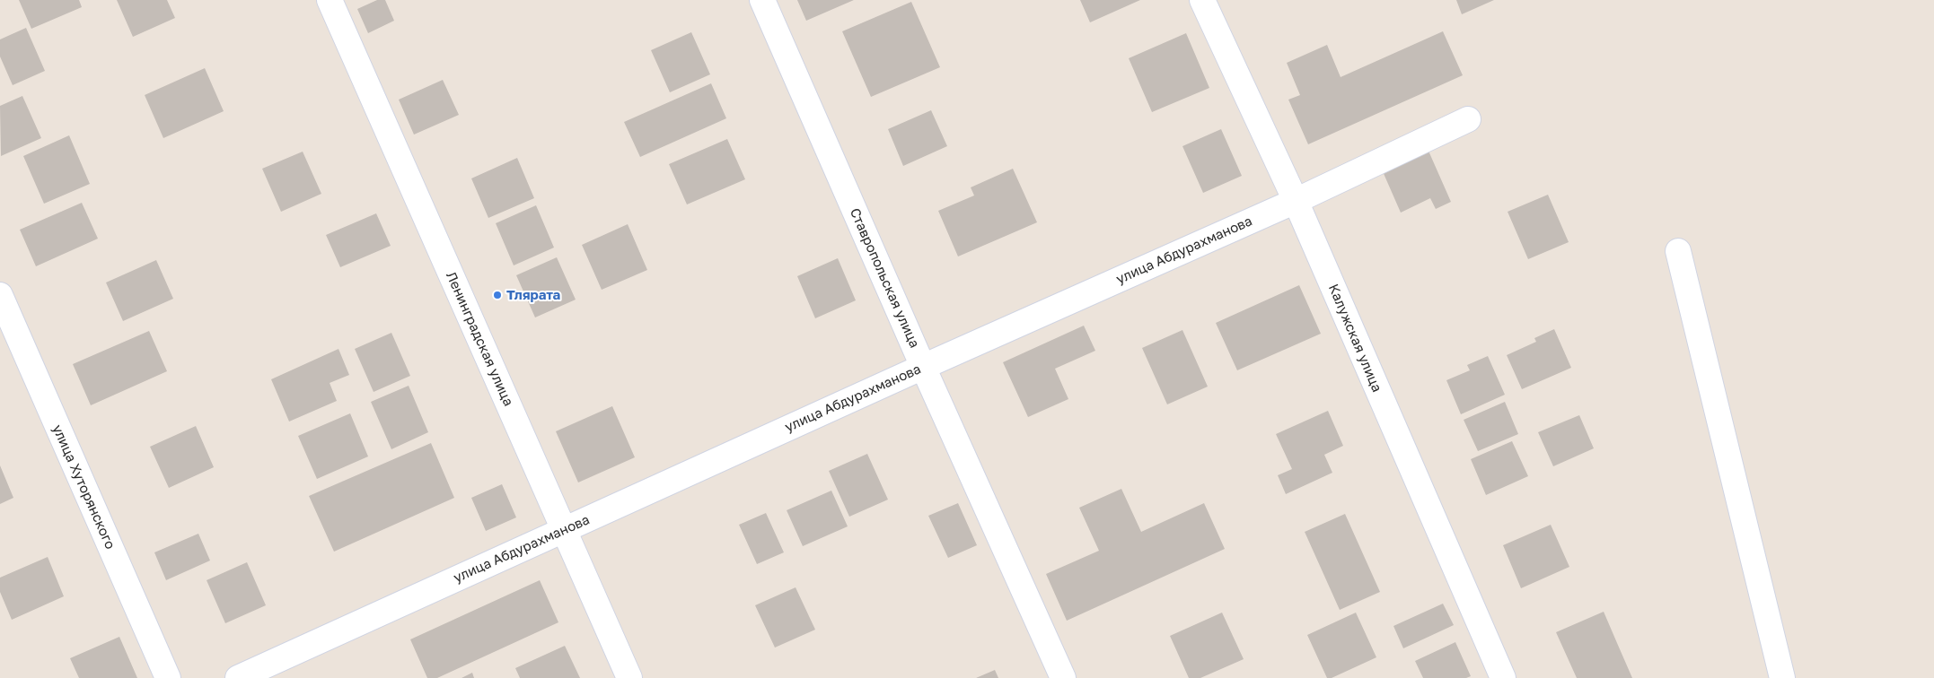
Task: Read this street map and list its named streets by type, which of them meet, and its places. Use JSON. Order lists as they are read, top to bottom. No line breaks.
{"streets":{"street":["улица Абдурахманова","Ставропольская улица","Калужская улица","Ленинградская улица","улица Хуторянского"]},"crossings":[["улица Абдурахманова","Ставропольская улица"],["улица Абдурахманова","Калужская улица"],["улица Абдурахманова","Ленинградская улица"]],"places":["Тлярата"]}
